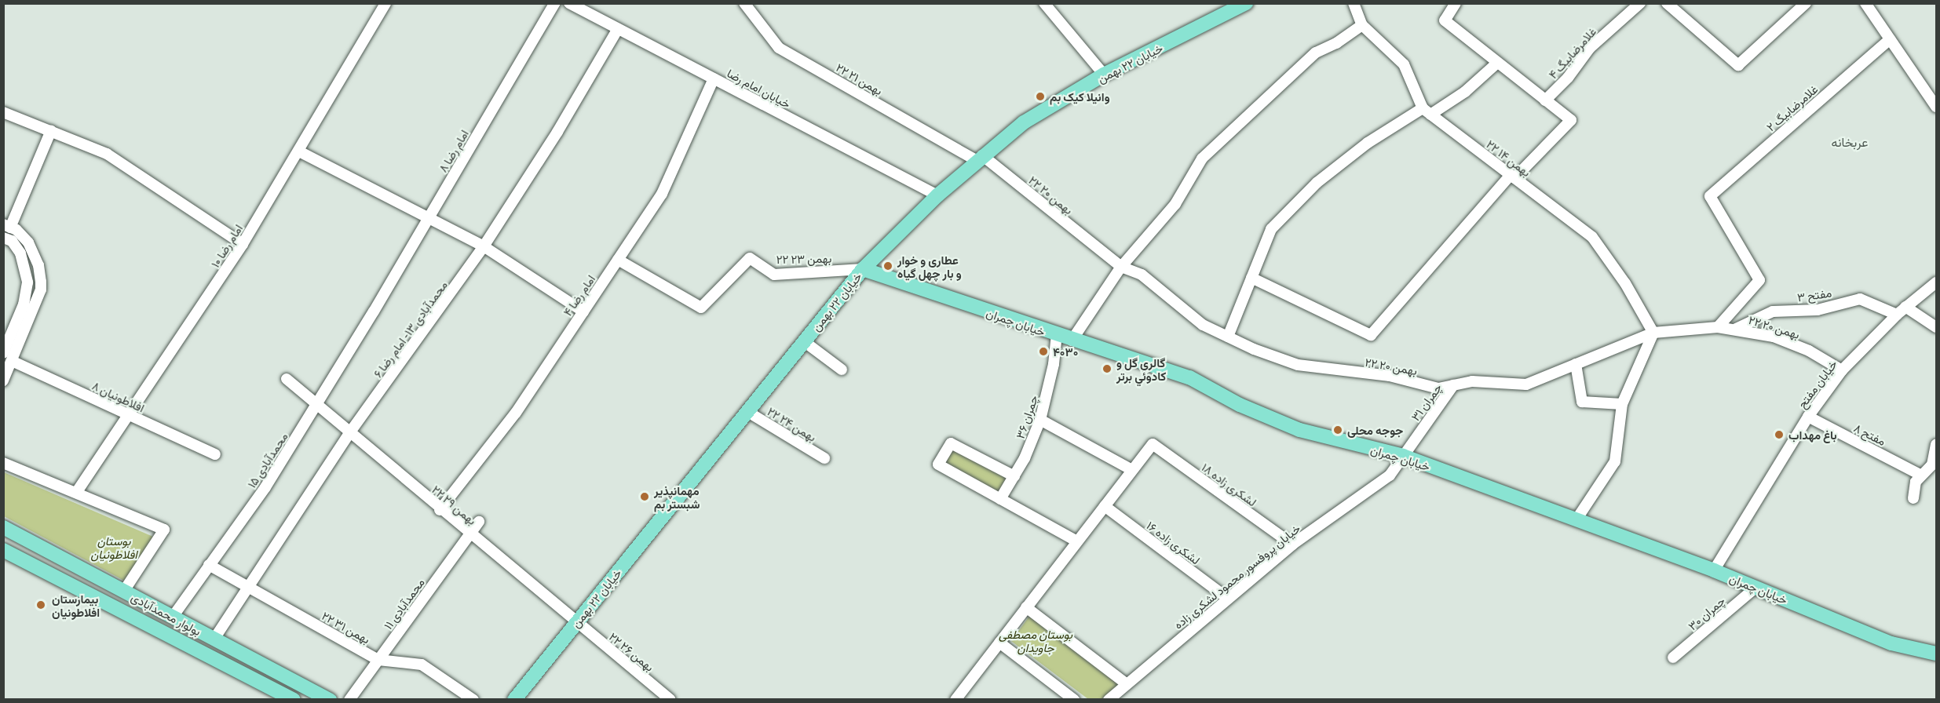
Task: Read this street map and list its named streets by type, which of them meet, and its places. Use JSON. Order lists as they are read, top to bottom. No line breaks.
{"streets":{"main road":["خیابان ۲۲ بهمن","خیابان چمران","بولوار محمدآبادی"],"street":["غلامرضابیگ ۴","۲۲ بهمن ۲۱","خیابان امام رضا","غلامرضابیگ ۲","امام رضا ۸","۲۲ بهمن ۱۴","۲۲ بهمن ۲۰","امام رضا ۱۰","۲۲ بهمن ۲۳","مفتح ۳","امام رضا ۴","محمدآبادی ۱۳- امام رضا ۶","خیابان مفتح","افلاطونیان ۸","چمران ۳۱","چمران ۳۶","۲۲ بهمن ۲۴","مفتح ۸","محمدآبادی ۱۵","لشکری زاده ۱۸","۲۲ بهمن ۲۹","لشکری زاده ١۶","خیابان پروفسور محمود لشکری زاده","محمدآبادی ۱۱","چمران ۳۰","۲۲ بهمن ۳۱","۲۲ بهمن ۲۶"]},"crossings":[["خیابان ۲۲ بهمن","۲۲ بهمن ۲۱"],["خیابان ۲۲ بهمن","خیابان امام رضا"],["خیابان ۲۲ بهمن","۲۲ بهمن ۲۰"],["خیابان ۲۲ بهمن","۲۲ بهمن ۲۳"],["خیابان ۲۲ بهمن","خیابان چمران"],["خیابان ۲۲ بهمن","۲۲ بهمن ۲۴"],["خیابان ۲۲ بهمن","۲۲ بهمن ۲۹"],["خیابان ۲۲ بهمن","۲۲ بهمن ۲۶"],["۲۲ بهمن ۲۱","۲۲ بهمن ۲۰"],["خیابان امام رضا","امام رضا ۴"],["خیابان امام رضا","محمدآبادی ۱۳- امام رضا ۶"],["غلامرضابیگ ۲","۲۲ بهمن ۲۰"],["امام رضا ۸","محمدآبادی ۱۵"],["۲۲ بهمن ۱۴","۲۲ بهمن ۲۰"],["۲۲ بهمن ۲۰","مفتح ۳"],["۲۲ بهمن ۲۰","خیابان مفتح"],["۲۲ بهمن ۲۰","چمران ۳۱"],["امام رضا ۱۰","افلاطونیان ۸"],["۲۲ بهمن ۲۳","امام رضا ۴"],["۲۲ بهمن ۲۳","خیابان چمران"],["مفتح ۳","خیابان مفتح"],["امام رضا ۴","۲۲ بهمن ۲۹"],["خیابان چمران","خیابان مفتح"],["خیابان چمران","چمران ۳۱"],["خیابان چمران","چمران ۳۶"],["خیابان چمران","خیابان پروفسور محمود لشکری زاده"],["خیابان چمران","چمران ۳۰"],["محمدآبادی ۱۳- امام رضا ۶","۲۲ بهمن ۲۹"],["محمدآبادی ۱۳- امام رضا ۶","بولوار محمدآبادی"],["محمدآبادی ۱۳- امام رضا ۶","۲۲ بهمن ۳۱"],["خیابان مفتح","مفتح ۸"],["چمران ۳۱","خیابان پروفسور محمود لشکری زاده"],["محمدآبادی ۱۵","۲۲ بهمن ۲۹"],["محمدآبادی ۱۵","بولوار محمدآبادی"],["محمدآبادی ۱۵","۲۲ بهمن ۳۱"],["لشکری زاده ۱۸","خیابان پروفسور محمود لشکری زاده"],["۲۲ بهمن ۲۹","محمدآبادی ۱۱"],["۲۲ بهمن ۲۹","۲۲ بهمن ۲۶"],["لشکری زاده ١۶","خیابان پروفسور محمود لشکری زاده"],["محمدآبادی ۱۱","۲۲ بهمن ۳۱"]],"districts":["عربخانه"],"parks":["بوستان افلاطونیان","بوستان مصطفی جاویدان"],"places":["وانیلا کیک بم","عطاری و خوار و بار چهل گیاه","۴۰۳۰","گالري گل و كادوئي برتر","جوجه محلی","باغ مهداب","مهمانپذیر شبستر بم","بیمارستان افلاطونیان"]}
